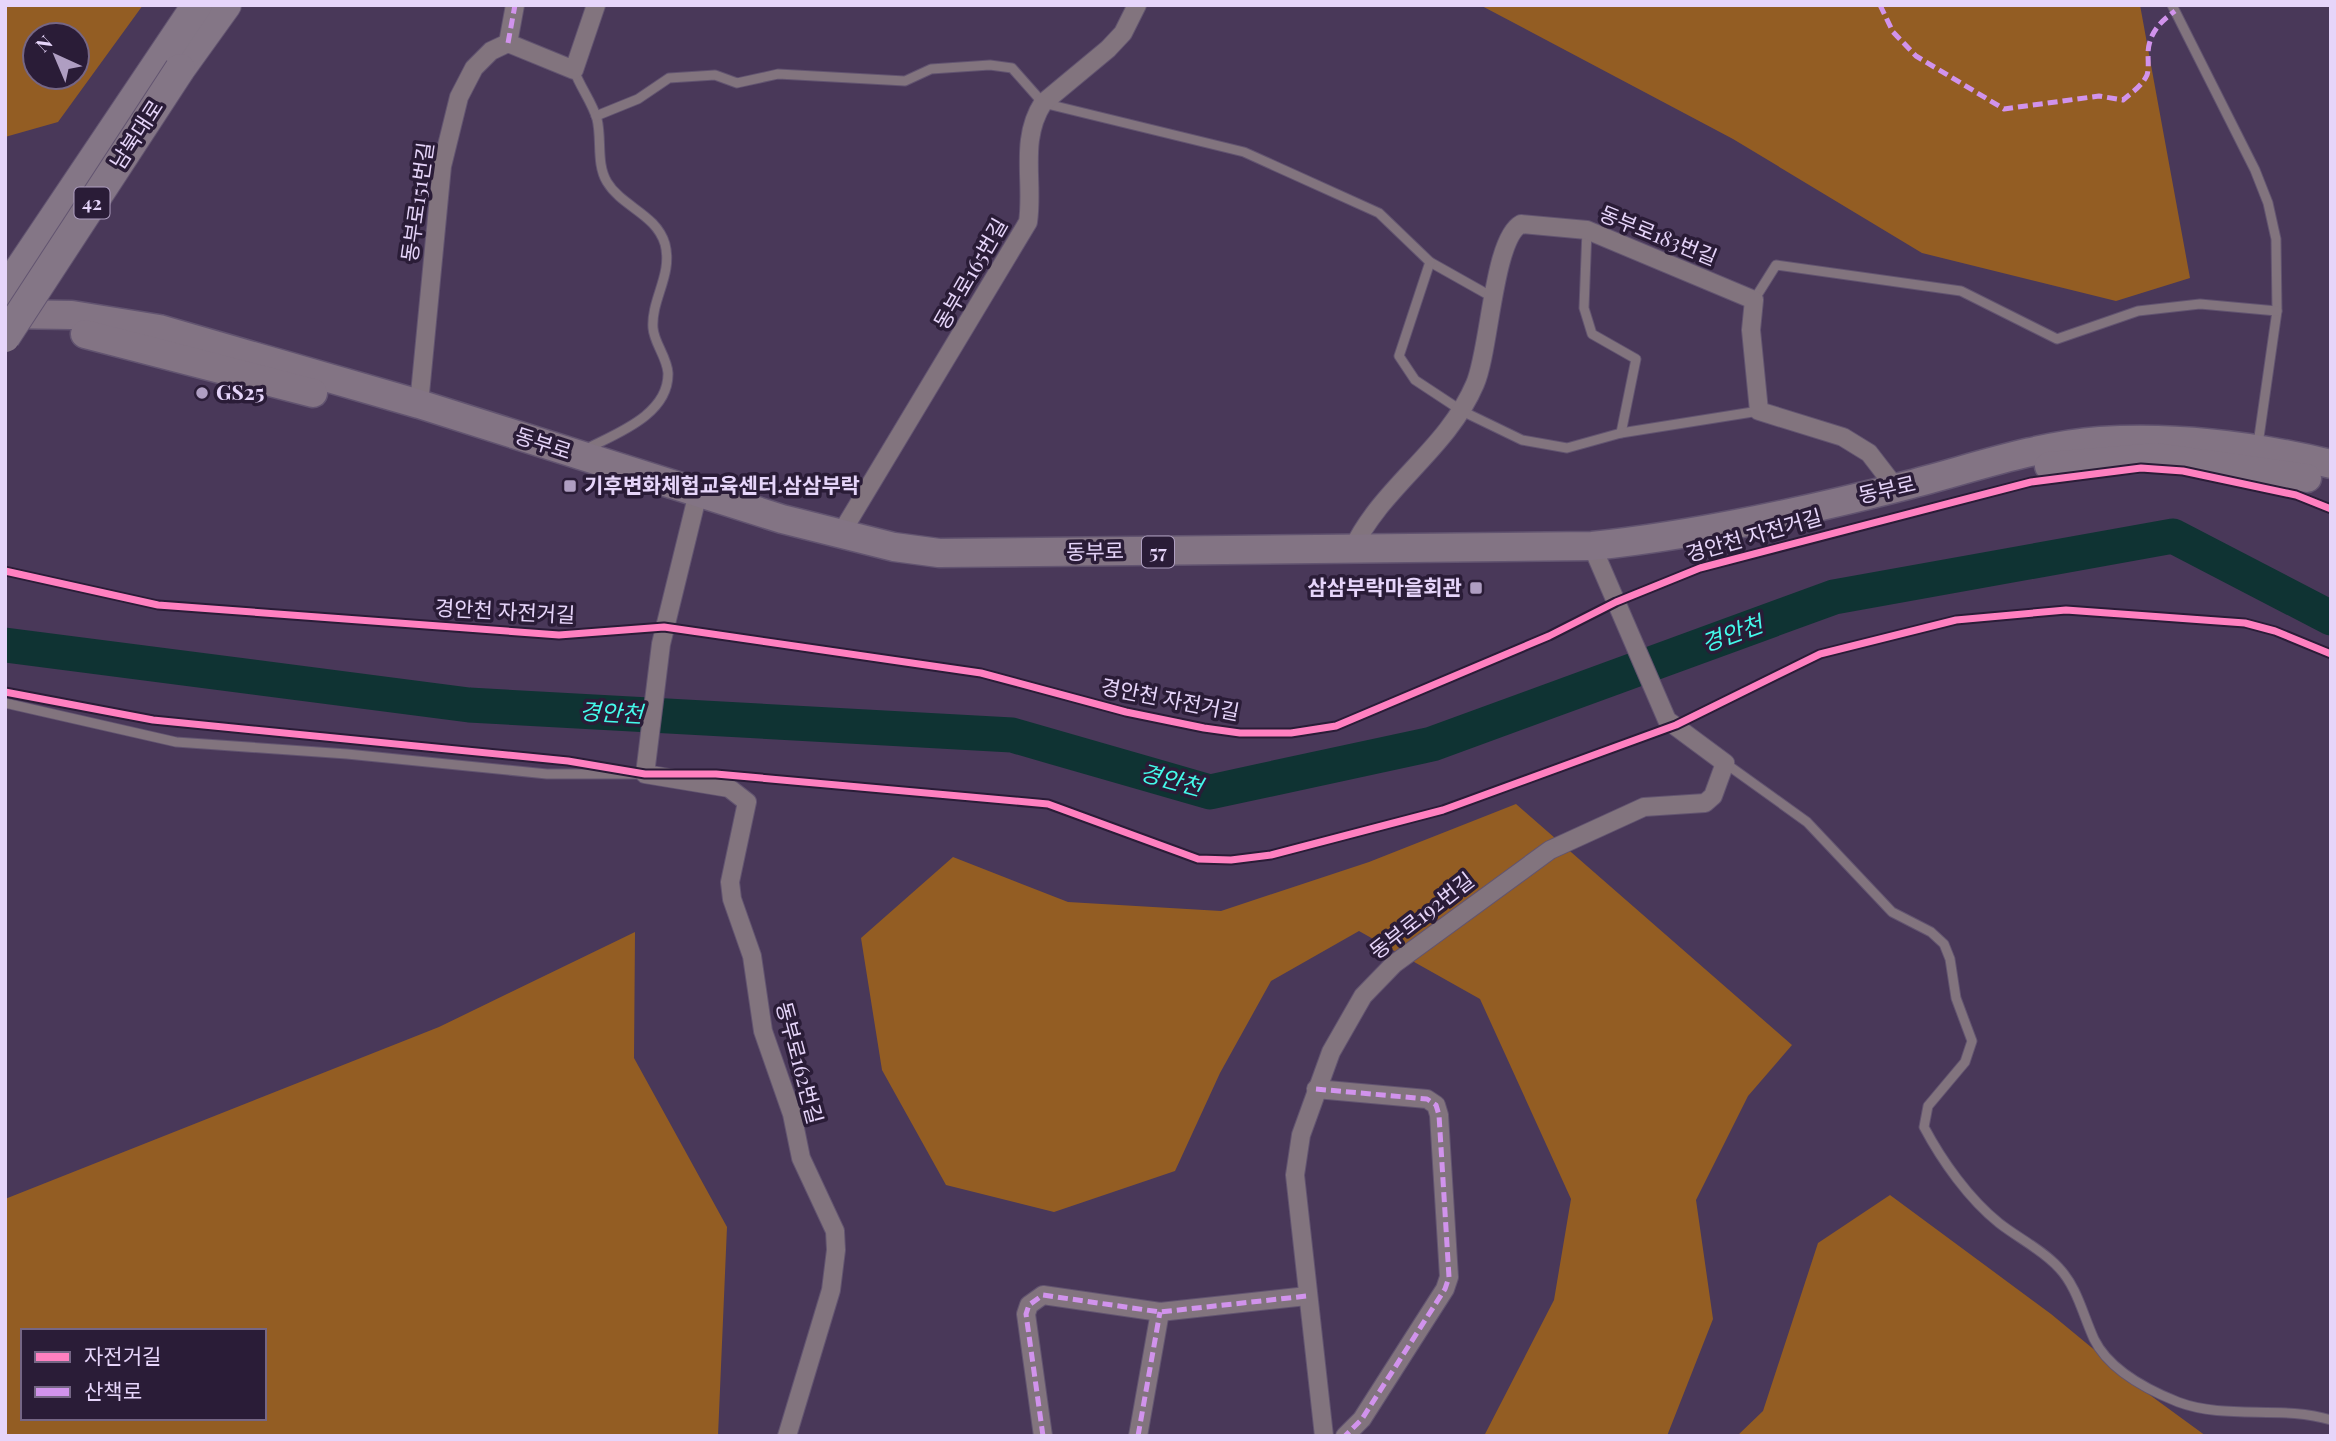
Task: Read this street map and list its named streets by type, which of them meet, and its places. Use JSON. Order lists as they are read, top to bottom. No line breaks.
{"streets":{"highway":["남북대로","42"],"main road":["동부로","57"],"street":["동부로151번길","동부로183번길","동부로165번길","동부로192번길","동부로162번길"],"cycle path":["경안천 자전거길"]},"crossings":[["동부로151번길","동부로"],["동부로183번길","동부로"],["동부로165번길","동부로"]],"water":["경안천"],"places":{"other":["GS25"],"transit":["기후변화체험교육센터.삼삼부락","삼삼부락마을회관"]},"legend":["자전거길","산책로"],"north":"top left"}
